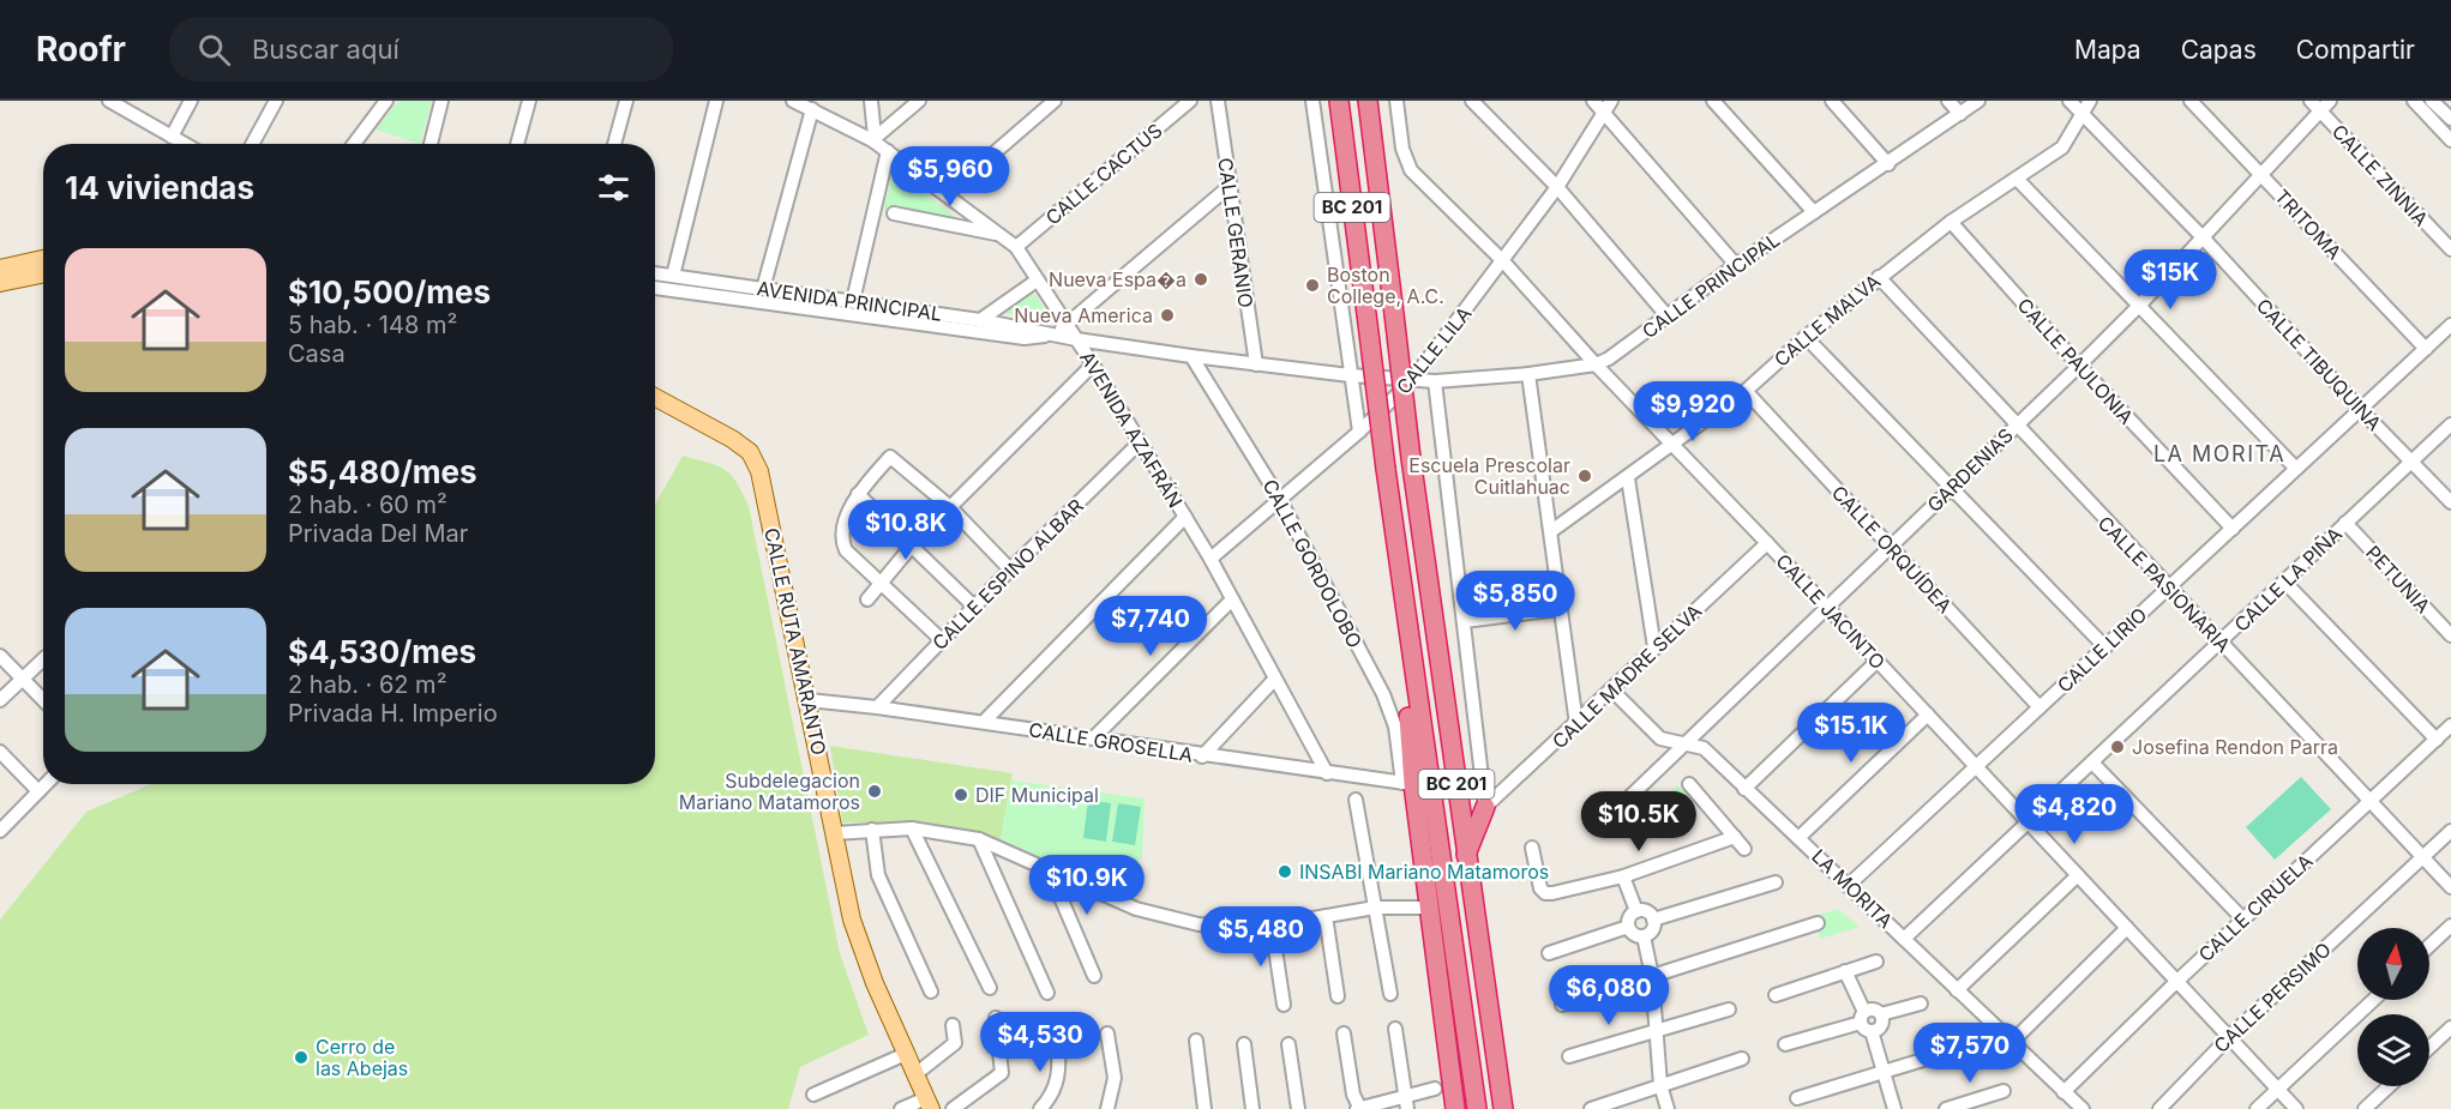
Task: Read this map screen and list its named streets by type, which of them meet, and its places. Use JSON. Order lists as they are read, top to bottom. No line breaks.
{"streets":{"highway":["BC 201"],"main road":["CALLE RUTA AMARANTO"],"street":["CALLE CACTUS","CALLE ZINNIA","TRITOMA","CALLE GERANIO","CALLE PRINCIPAL","AVENIDA PRINCIPAL","CALLE MALVA","CALLE LILA","CALLE PAULONIA","CALLE TIBUQUINA","AVENIDA AZAFRÁN","GARDENIAS","CALLE ORQUÍDEA","CALLE GORDOLOBO","CALLE ESPINO ALBAR","CALLE LA PIÑA","PETUNIA","CALLE PASIONARIA","CALLE JACINTO","CALLE LIRIO","CALLE MADRE SELVA","CALLE GROSELLA","LA MORITA","CALLE CIRUELA","CALLE PERSIMO"]},"crossings":[["CALLE CACTUS","AVENIDA AZAFRÁN"],["CALLE ZINNIA","GARDENIAS"],["TRITOMA","GARDENIAS"],["TRITOMA","CALLE LIRIO"],["CALLE GERANIO","AVENIDA PRINCIPAL"],["CALLE PRINCIPAL","AVENIDA PRINCIPAL"],["CALLE PRINCIPAL","CALLE LILA"],["CALLE PRINCIPAL","CALLE JACINTO"],["AVENIDA PRINCIPAL","CALLE LILA"],["AVENIDA PRINCIPAL","AVENIDA AZAFRÁN"],["AVENIDA PRINCIPAL","CALLE GORDOLOBO"],["CALLE MALVA","CALLE PAULONIA"],["CALLE MALVA","CALLE TIBUQUINA"],["CALLE MALVA","CALLE ORQUÍDEA"],["CALLE MALVA","CALLE PASIONARIA"],["CALLE MALVA","CALLE JACINTO"],["CALLE LILA","AVENIDA AZAFRÁN"],["CALLE LILA","CALLE GORDOLOBO"],["CALLE LILA","CALLE JACINTO"],["CALLE PAULONIA","GARDENIAS"],["CALLE PAULONIA","CALLE LIRIO"],["CALLE TIBUQUINA","GARDENIAS"],["CALLE TIBUQUINA","CALLE LA PIÑA"],["CALLE TIBUQUINA","CALLE LIRIO"],["AVENIDA AZAFRÁN","CALLE ESPINO ALBAR"],["AVENIDA AZAFRÁN","CALLE GROSELLA"],["GARDENIAS","CALLE ORQUÍDEA"],["GARDENIAS","CALLE PASIONARIA"],["GARDENIAS","CALLE JACINTO"],["GARDENIAS","LA MORITA"],["CALLE ORQUÍDEA","CALLE LIRIO"],["CALLE GORDOLOBO","CALLE GROSELLA"],["CALLE ESPINO ALBAR","CALLE GROSELLA"],["CALLE LA PIÑA","PETUNIA"],["CALLE LA PIÑA","CALLE PASIONARIA"],["CALLE LA PIÑA","CALLE JACINTO"],["CALLE LA PIÑA","LA MORITA"],["CALLE PASIONARIA","CALLE LIRIO"],["CALLE PASIONARIA","CALLE CIRUELA"],["CALLE PASIONARIA","CALLE PERSIMO"],["CALLE JACINTO","CALLE LIRIO"],["CALLE JACINTO","CALLE MADRE SELVA"],["CALLE JACINTO","CALLE CIRUELA"],["CALLE JACINTO","CALLE PERSIMO"],["CALLE RUTA AMARANTO","CALLE GROSELLA"],["CALLE LIRIO","LA MORITA"],["CALLE MADRE SELVA","LA MORITA"],["LA MORITA","CALLE CIRUELA"]],"districts":["LA MORITA"],"places":["Nueva Espa�a","Boston College, A.C.","Nueva America","Escuela Prescolar Cuitlahuac","Josefina Rendon Parra","Subdelegacion Mariano Matamoros","DIF Municipal","INSABI Mariano Matamoros","Cerro de las Abejas"],"north":"top","page":{"header":"Roofr","search":"Buscar aquí","nav":["Mapa","Capas","Compartir"],"heading":"14 viviendas","price":["$5,960","$15K","$9,920","$10.8K","$5,850","$7,740","$15.1K","$4,820","$10.5K","$10.9K","$5,480","$6,080","$4,530","$7,570"],"list":[{"name":"$10,500/mes","note":"5 hab. · 148 m² · Casa"},{"name":"$5,480/mes","note":"2 hab. · 60 m² · Privada Del Mar"},{"name":"$4,530/mes","note":"2 hab. · 62 m² · Privada H. Imperio"}]}}
